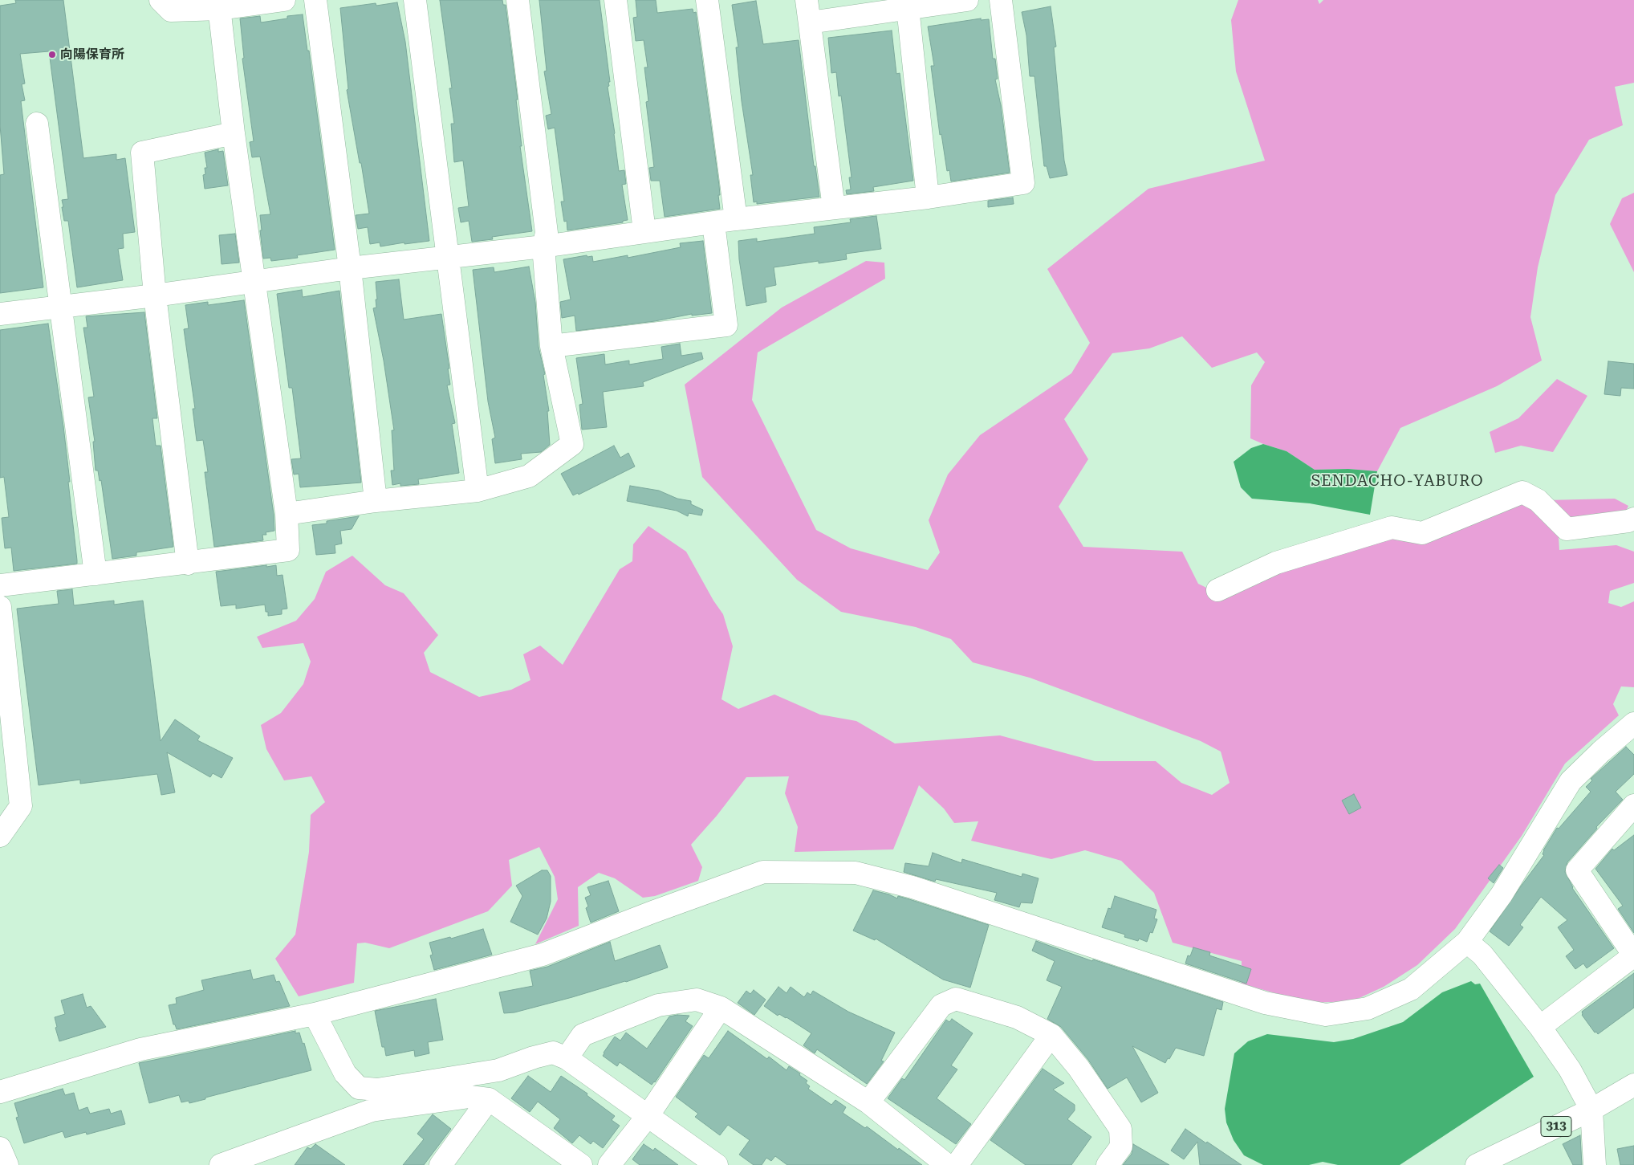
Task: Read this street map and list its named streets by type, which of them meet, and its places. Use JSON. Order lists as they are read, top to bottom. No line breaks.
{"streets":{"main road":["313"]},"districts":["SENDACHO-YABURO"],"places":["向陽保育所"]}
